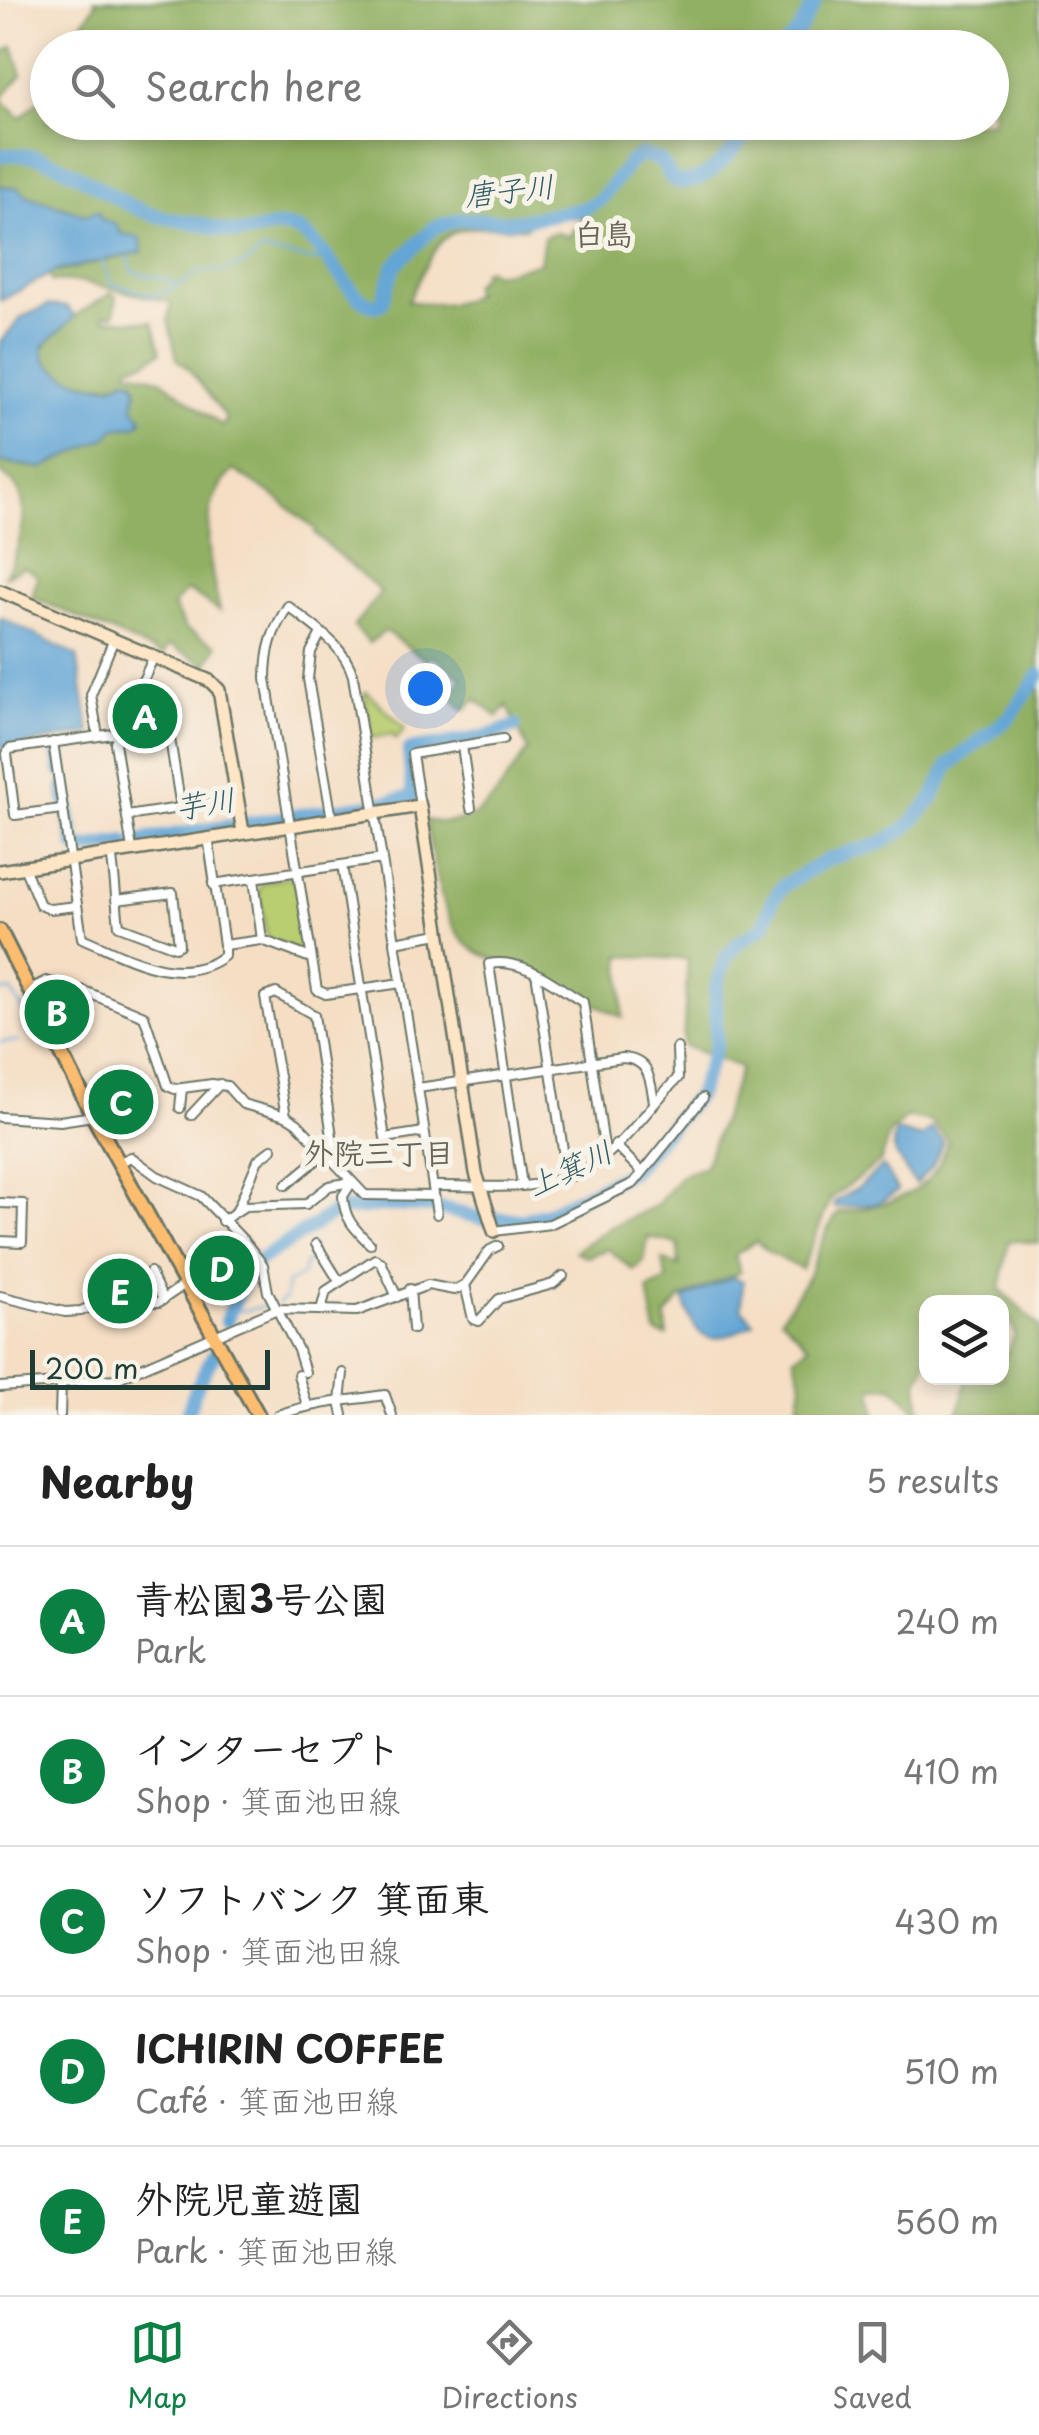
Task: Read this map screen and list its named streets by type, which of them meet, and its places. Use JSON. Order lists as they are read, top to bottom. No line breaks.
{"districts":["白島","外院三丁目"],"water":["唐子川","芋川","上箕川"],"scale_bar":"200 m","page":{"search":"Search here","pins":["A","B","C","D","E"],"scale":"200 m","heading":["Nearby","5 results"],"list":[{"mark":"A","name":"青松園3号公園","note":"Park","value":"240 m"},{"mark":"B","name":"インターセプト","note":"Shop · 箕面池田線","value":"410 m"},{"mark":"C","name":"ソフトバンク 箕面東","note":"Shop · 箕面池田線","value":"430 m"},{"mark":"D","name":"ICHIRIN COFFEE","note":"Café · 箕面池田線","value":"510 m"},{"mark":"E","name":"外院児童遊園","note":"Park · 箕面池田線","value":"560 m"}],"nav":["Map","Directions","Saved"]}}
